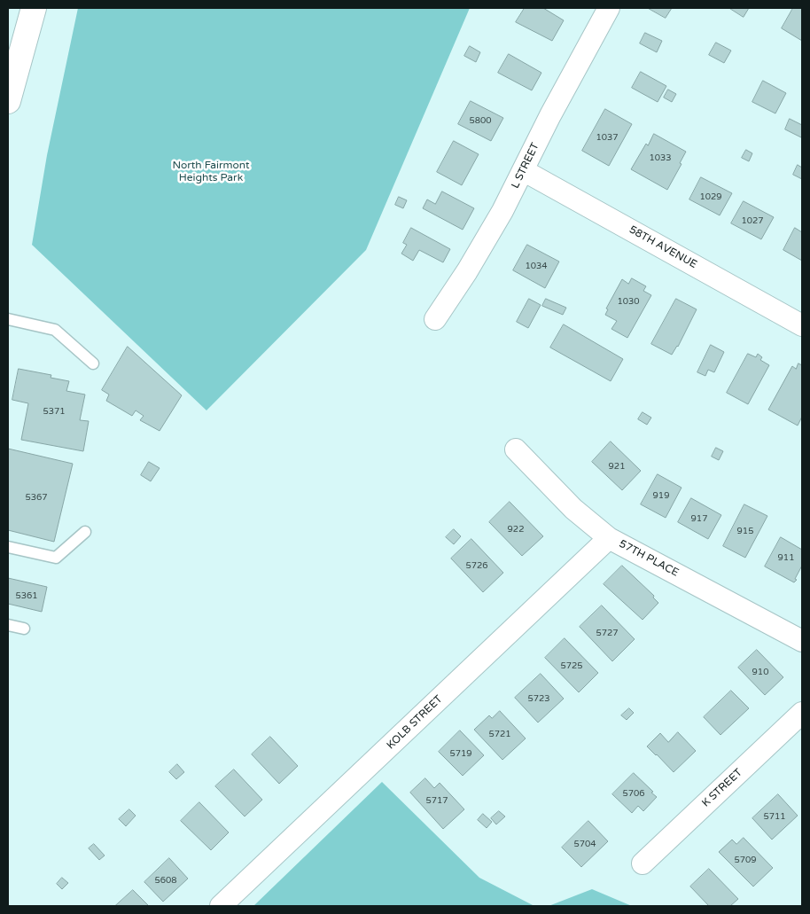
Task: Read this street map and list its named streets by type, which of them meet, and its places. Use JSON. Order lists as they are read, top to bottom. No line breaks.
{"streets":{"street":["L STREET","58TH AVENUE","57TH PLACE","KOLB STREET","K STREET"]},"crossings":[["L STREET","58TH AVENUE"],["57TH PLACE","KOLB STREET"]],"parks":["North Fairmont Heights Park"],"house_numbers":["5800","1037","1033","1029","1027","1034","1030","5371","921","919","5367","917","922","915","911","5726","5361","5727","5725","910","5723","5721","5719","5706","5717","5711","5704","5709","5608"]}
